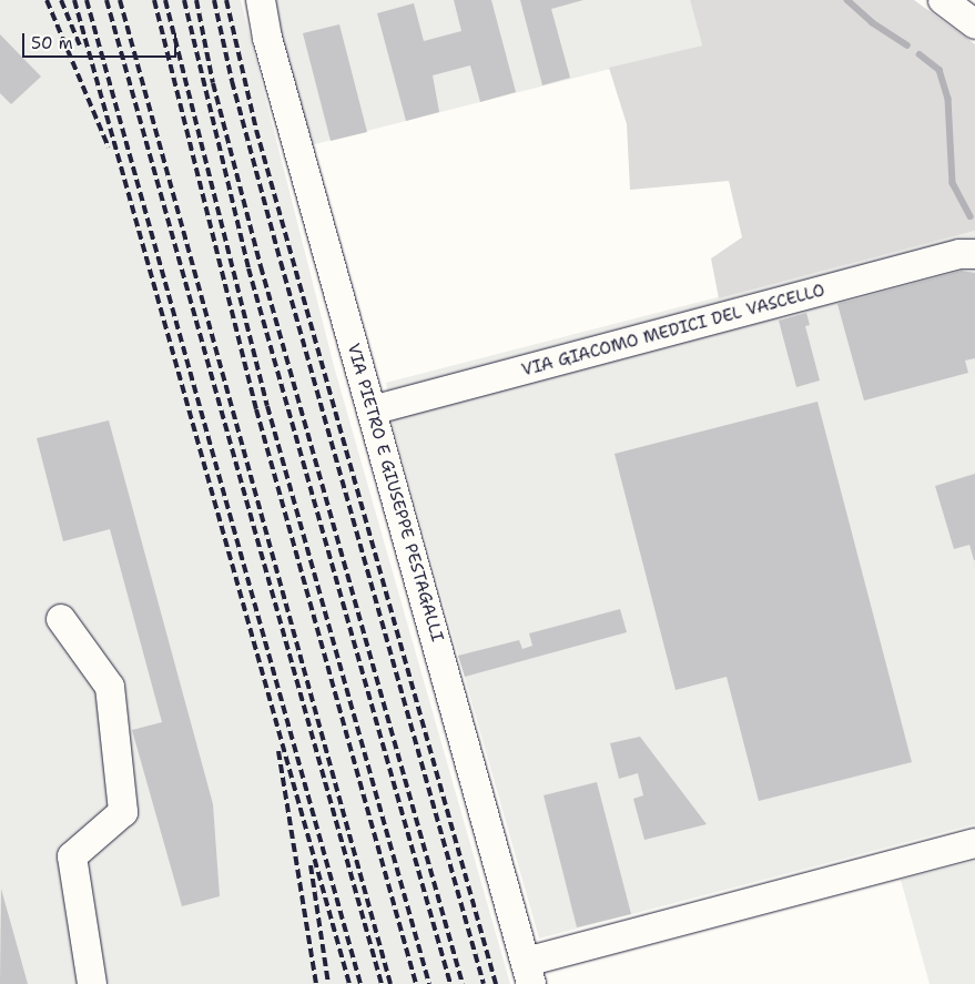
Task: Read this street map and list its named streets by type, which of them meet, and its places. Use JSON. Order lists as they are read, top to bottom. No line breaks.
{"streets":{"street":["VIA GIACOMO MEDICI DEL VASCELLO","VIA PIETRO E GIUSEPPE PESTAGALLI"]},"crossings":[["VIA GIACOMO MEDICI DEL VASCELLO","VIA PIETRO E GIUSEPPE PESTAGALLI"]],"scale_bar":"50 m"}
